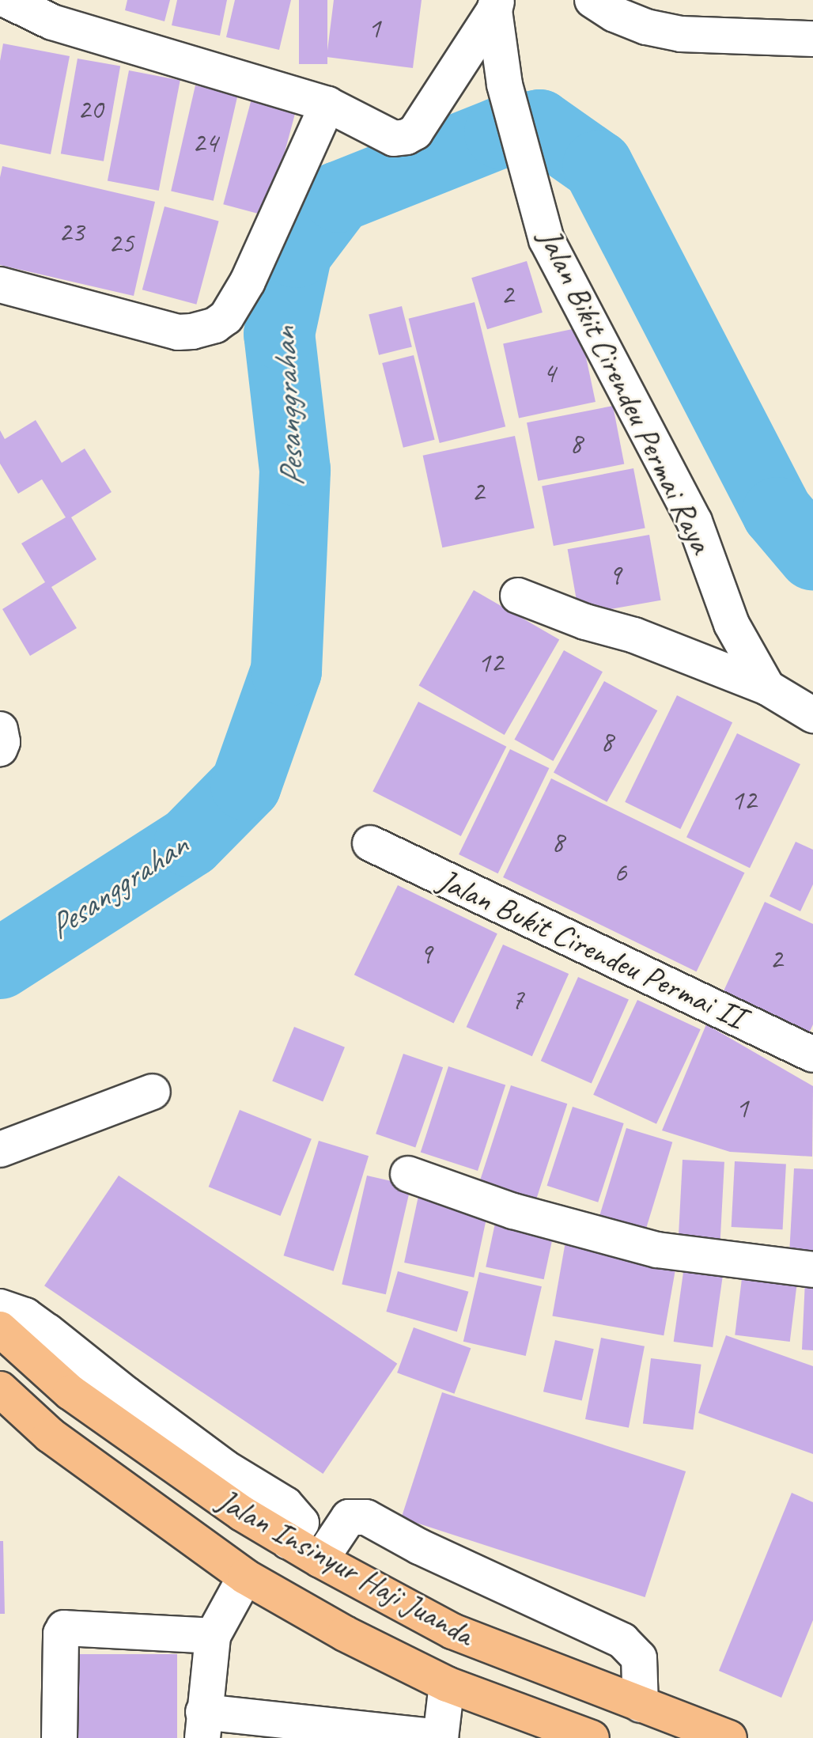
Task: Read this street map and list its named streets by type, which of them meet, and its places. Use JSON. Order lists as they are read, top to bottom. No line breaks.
{"streets":{"highway":["Jalan Insinyur Haji Juanda"],"street":["Jalan Bikit Cirendeu Permai Raya","Jalan Bukit Cirendeu Permai II"]},"water":["Pesanggrahan"],"house_numbers":["1","20","24","23","25","2","4","8","2","9","12","8","12","8","6","9","2","7","1"]}
